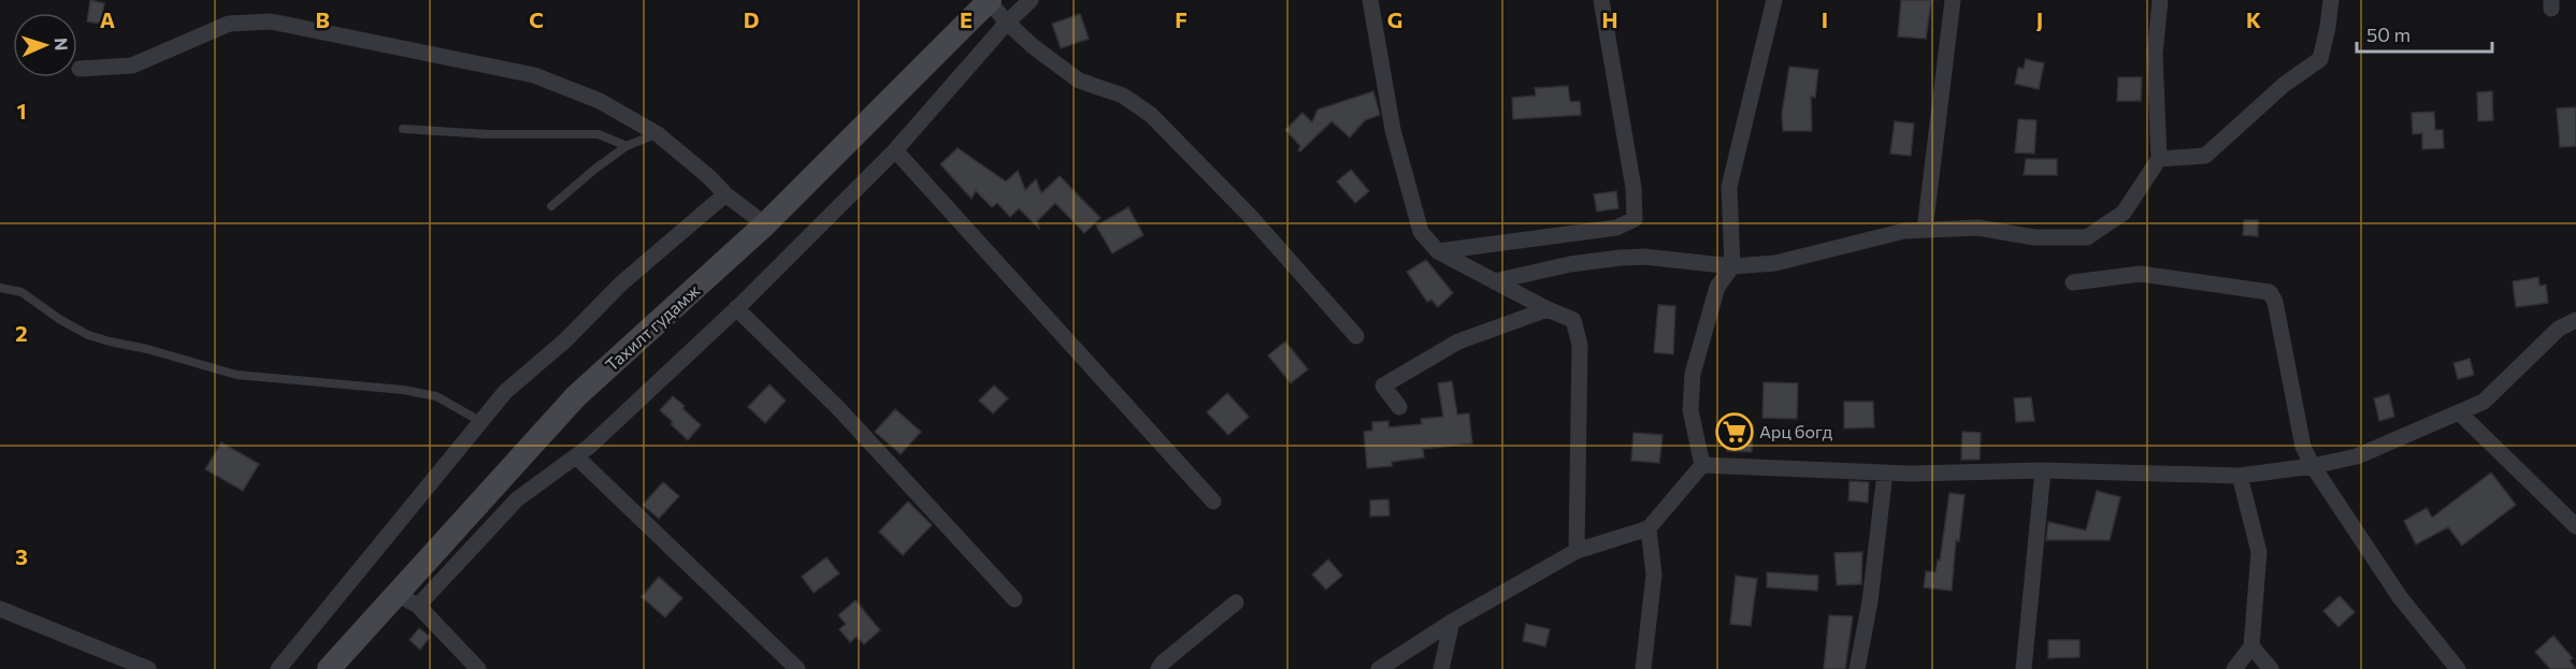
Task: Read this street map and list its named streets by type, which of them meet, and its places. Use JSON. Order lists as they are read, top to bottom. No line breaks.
{"streets":{"main road":["Тахилт гудамж"]},"places":{"supermarket":["Арц богд"]},"scale_bar":"50 m","north":"right","grid":{"columns":["A","B","C","D","E","F","G","H","I","J","K"],"rows":["1","2","3"]}}
